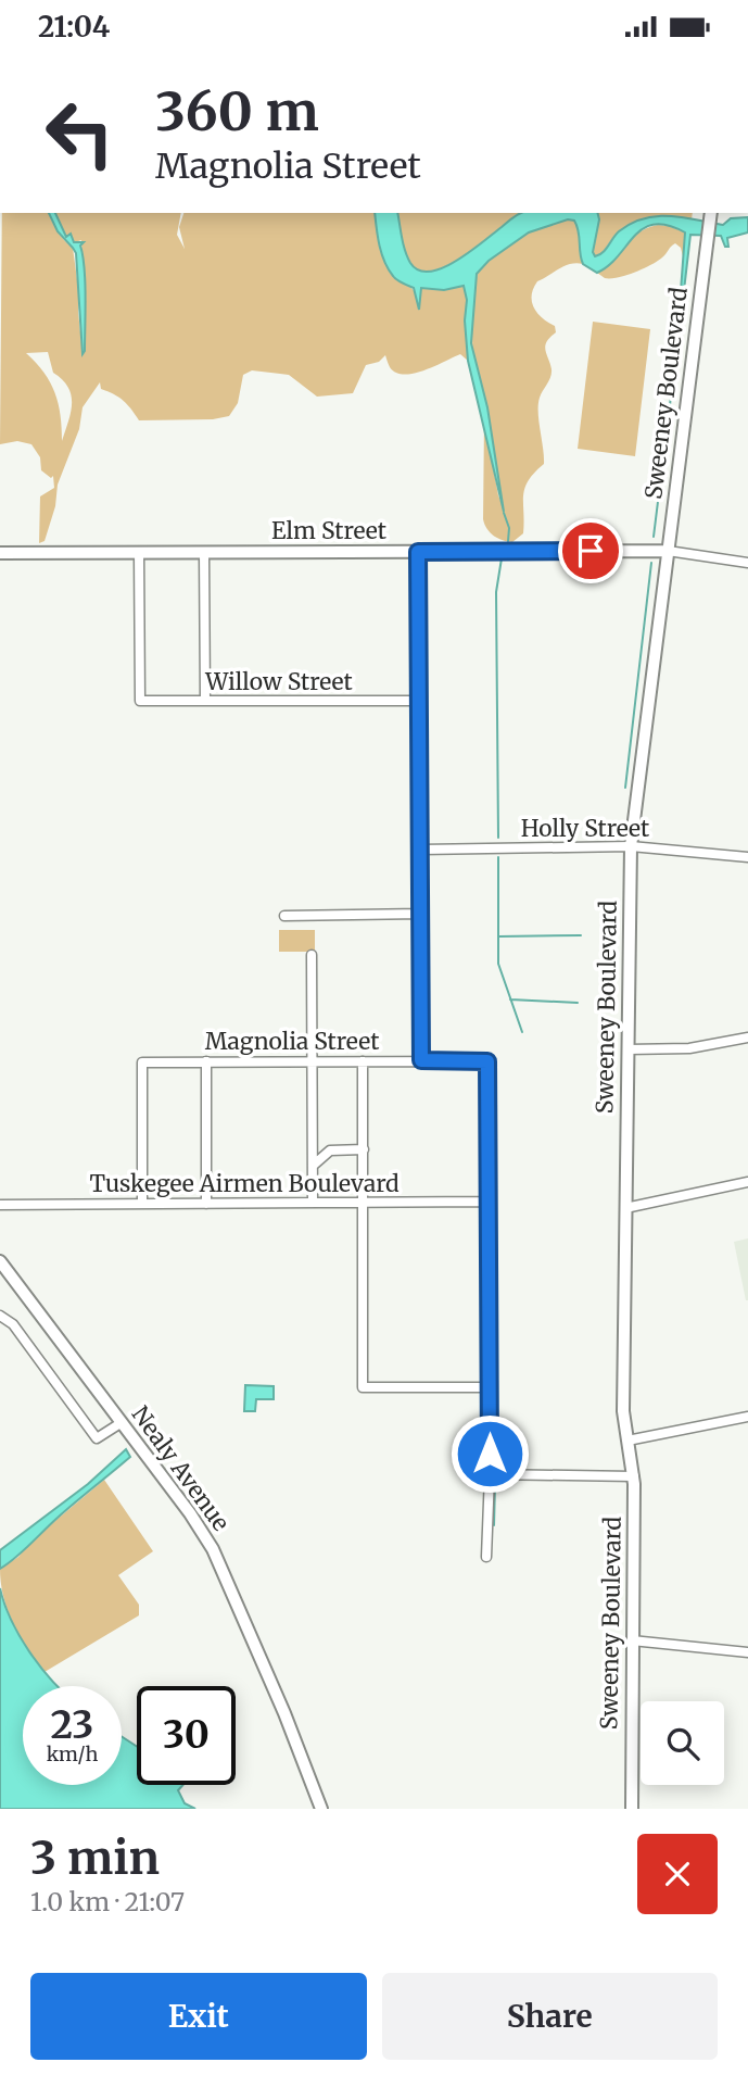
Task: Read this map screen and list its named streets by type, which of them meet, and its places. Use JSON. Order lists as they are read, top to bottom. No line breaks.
{"streets":{"main road":["Sweeney Boulevard","Elm Street","Nealy Avenue"],"street":["Willow Street","Holly Street","Magnolia Street","Tuskegee Airmen Boulevard"]},"crossings":[["Sweeney Boulevard","Elm Street"],["Sweeney Boulevard","Holly Street"],["Elm Street","Willow Street"],["Magnolia Street","Tuskegee Airmen Boulevard"]],"page":{"status":"21:04","turn":["360 m","Magnolia Street"],"speed":"23 km/h","limit":"30","heading":["3 min","1.0 km · 21:07"],"buttons":["Exit","Share"]}}
